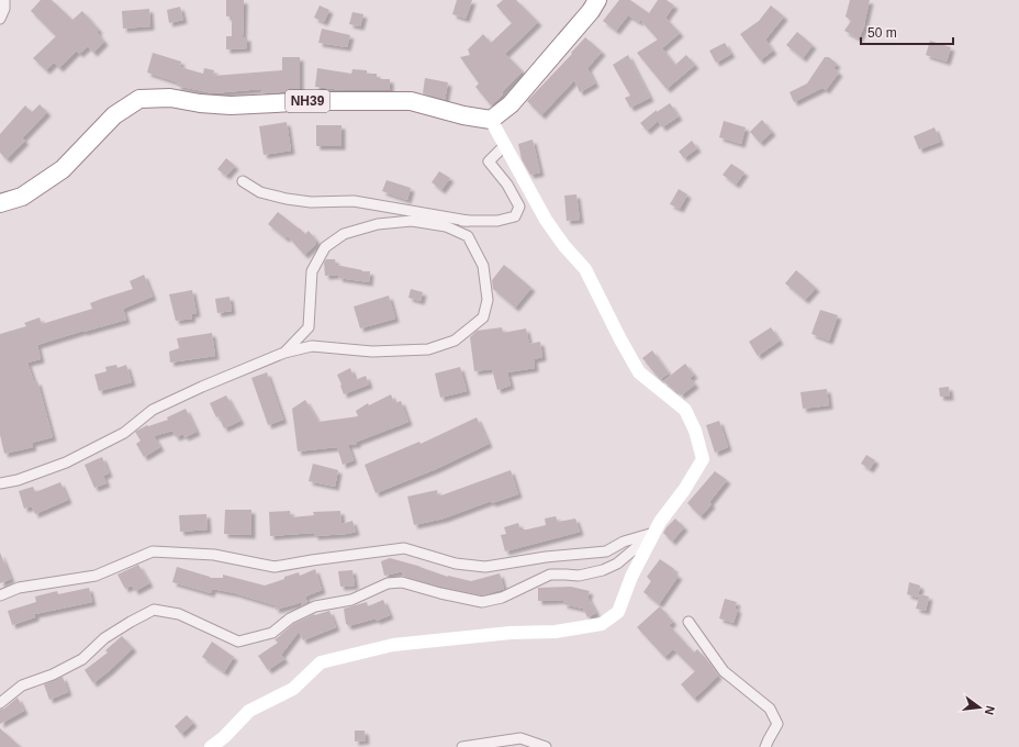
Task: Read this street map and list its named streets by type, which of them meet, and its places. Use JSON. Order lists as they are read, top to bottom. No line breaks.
{"streets":{"highway":["NH39"]},"scale_bar":"50 m","north":"right"}
